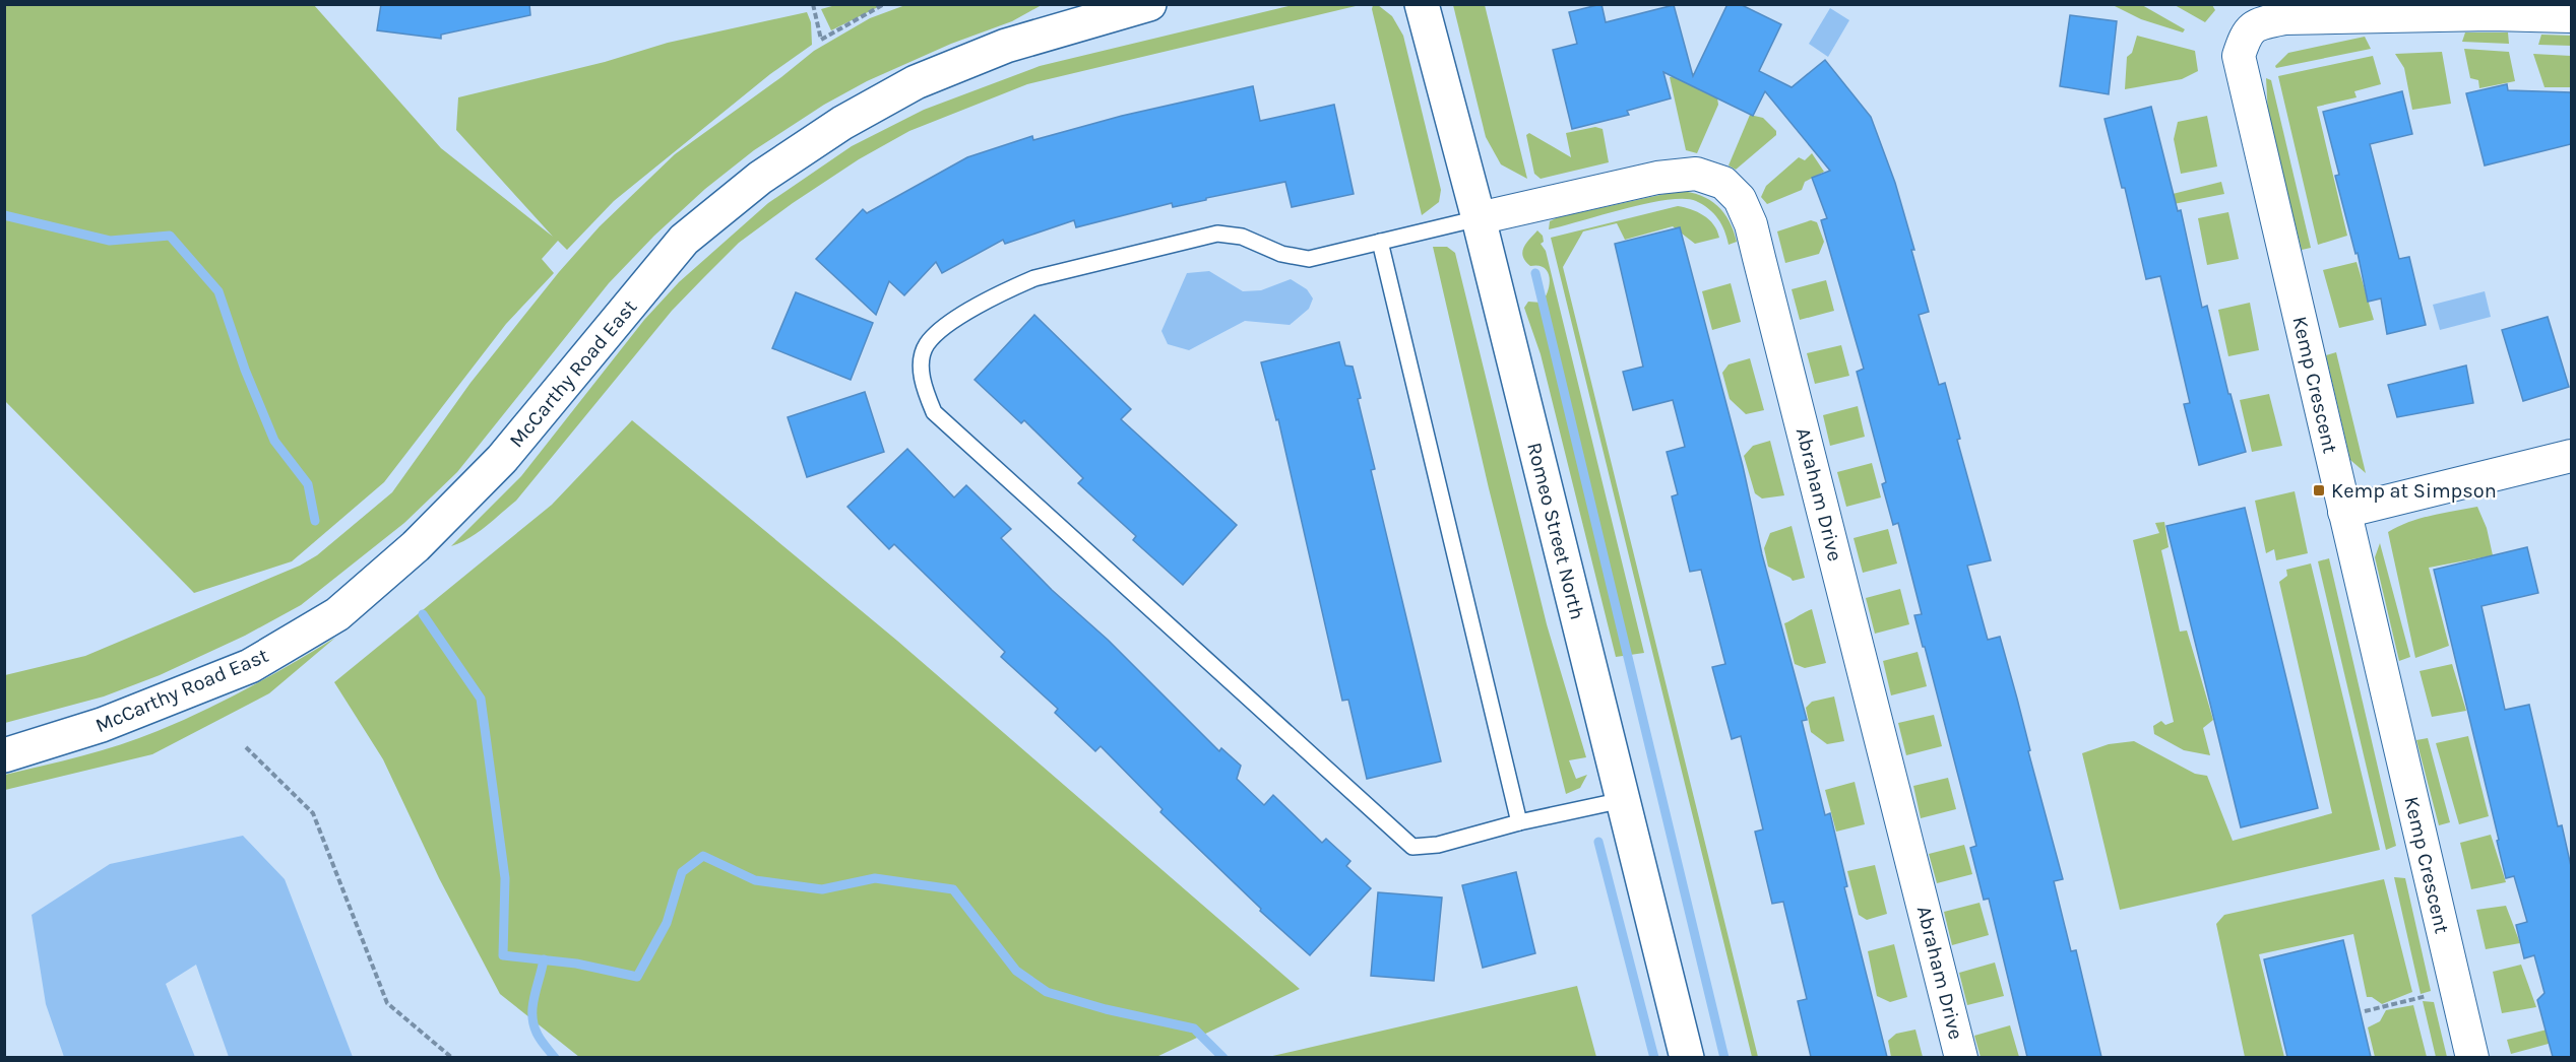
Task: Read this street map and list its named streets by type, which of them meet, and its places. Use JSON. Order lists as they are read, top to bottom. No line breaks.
{"streets":{"street":["McCarthy Road East","Kemp Crescent","Abraham Drive","Romeo Street North"]},"crossings":[["Abraham Drive","Romeo Street North"]],"places":{"transit":["Kemp at Simpson"]}}
